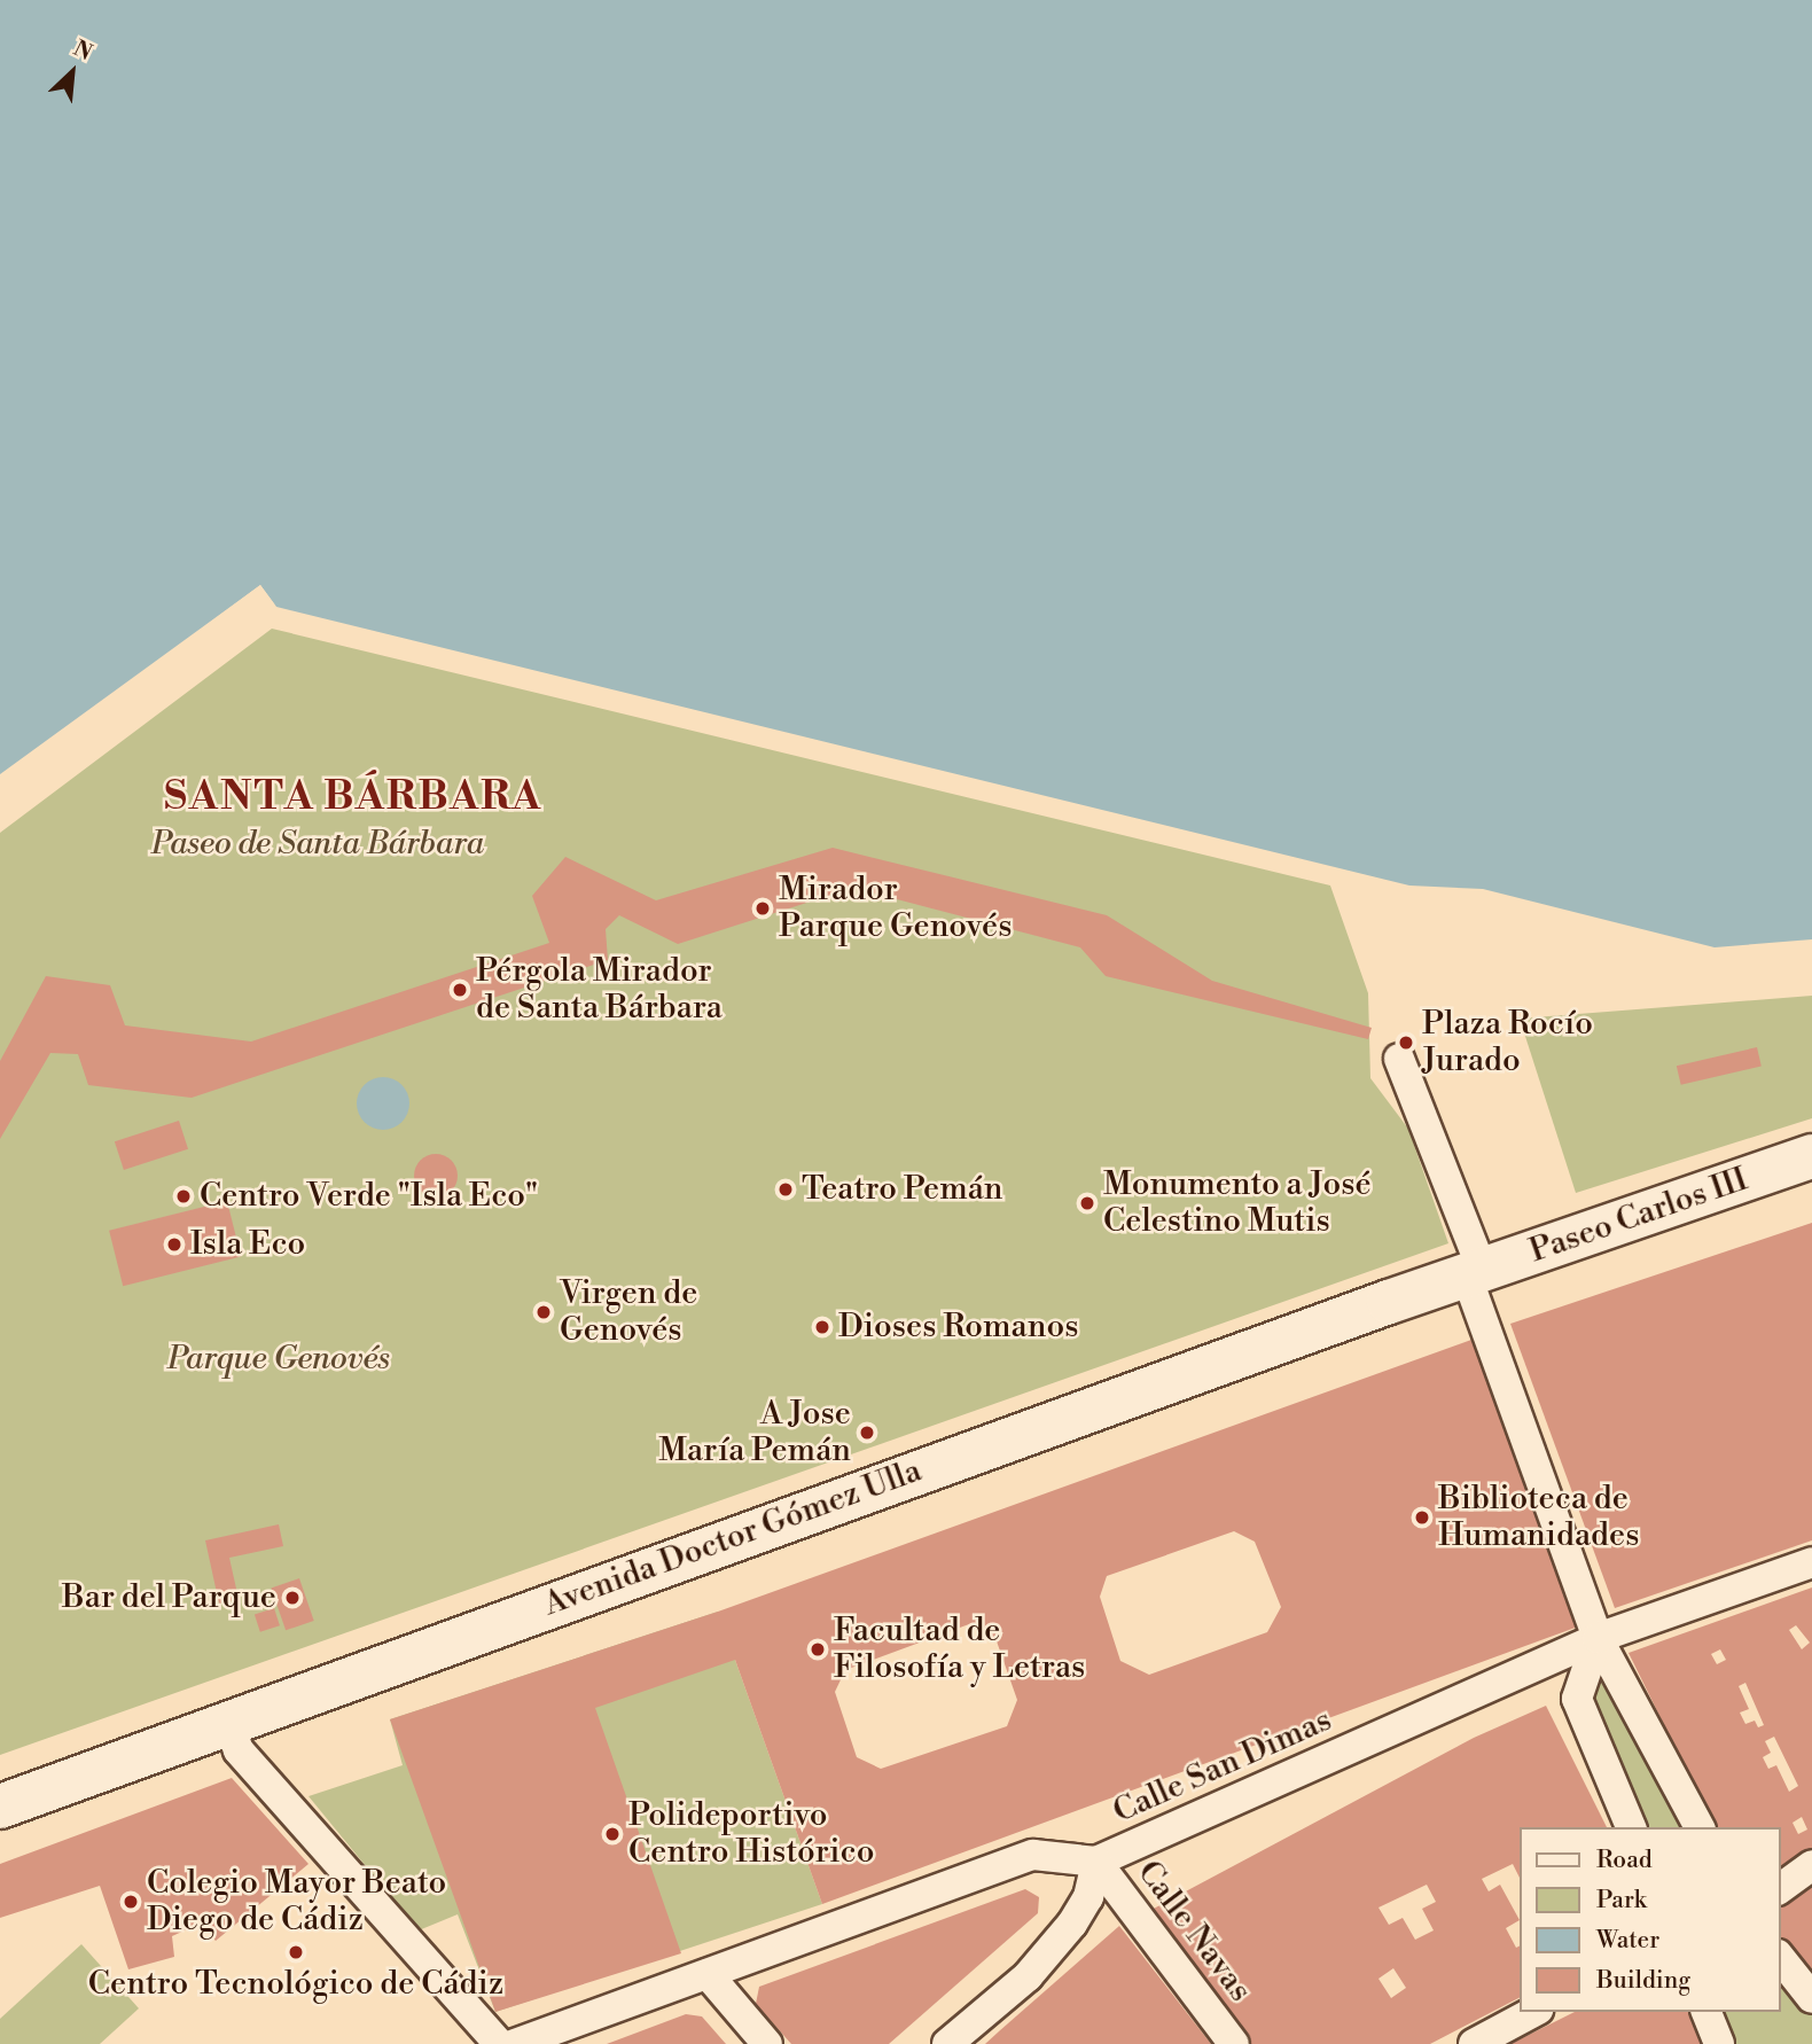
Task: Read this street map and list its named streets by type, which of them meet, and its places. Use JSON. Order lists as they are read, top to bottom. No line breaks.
{"streets":{"street":["Paseo Carlos III","Avenida Doctor Gómez Ulla","Calle San Dimas","Calle Navas"]},"crossings":[["Paseo Carlos III","Avenida Doctor Gómez Ulla"],["Calle San Dimas","Calle Navas"]],"districts":["SANTA BÁRBARA"],"parks":["Paseo de Santa Bárbara","Parque Genovés"],"places":["Mirador Parque Genovés","Pérgola Mirador de Santa Bárbara","Plaza Rocío Jurado","Teatro Pemán","Centro Verde \"Isla Eco\"","Monumento a José Celestino Mutis","Isla Eco","Virgen de Genovés","Dioses Romanos","A Jose María Pemán","Biblioteca de Humanidades","Bar del Parque","Facultad de Filosofía y Letras","Polideportivo Centro Histórico","Colegio Mayor Beato Diego de Cádiz","Centro Tecnológico de Cádiz"],"legend":["Road","Park","Water","Building"],"north":"top right"}
